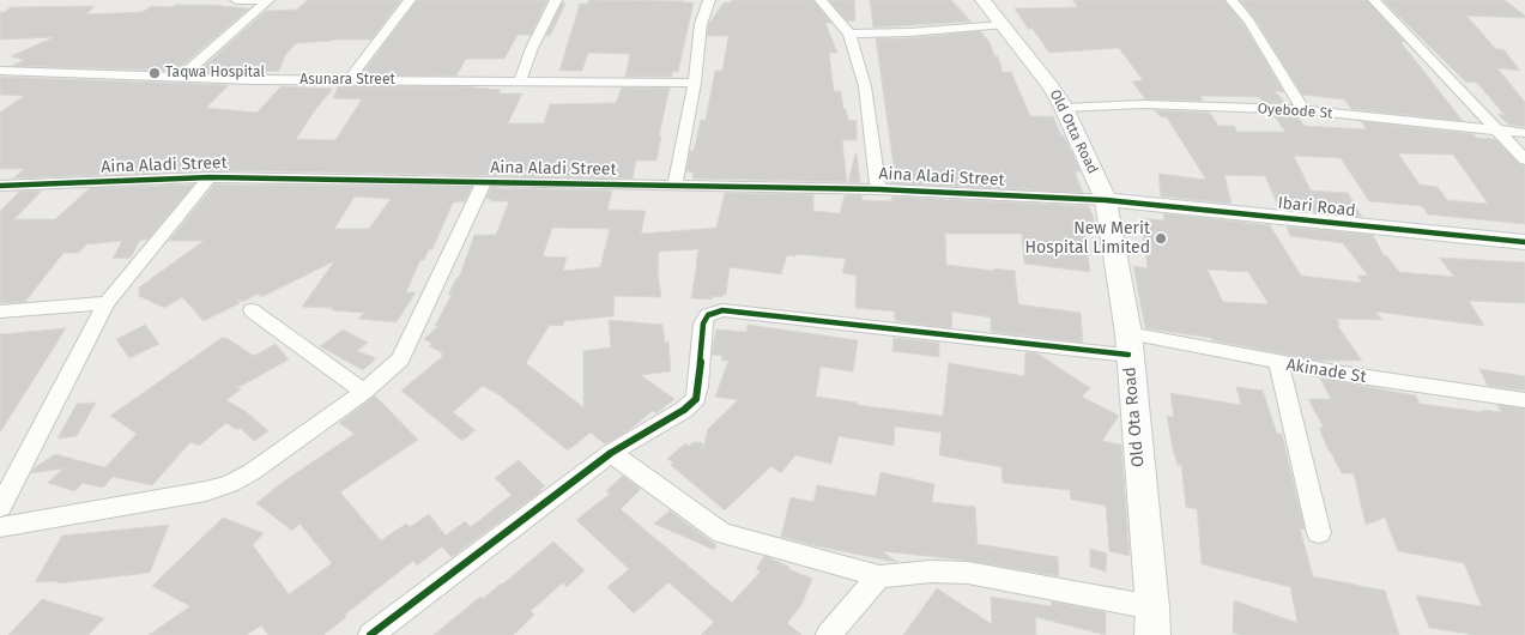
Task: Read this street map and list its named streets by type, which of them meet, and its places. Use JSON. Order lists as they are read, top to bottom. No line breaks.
{"streets":{"street":["Asunara Street","Oyebode St","Old Otta Road","Aina Aladi Street","Ibari Road","Akinade St","Old Ota Road"]},"crossings":[["Oyebode St","Old Otta Road"],["Old Otta Road","Aina Aladi Street"],["Old Otta Road","Ibari Road"],["Old Otta Road","Old Ota Road"],["Aina Aladi Street","Ibari Road"],["Aina Aladi Street","Old Ota Road"],["Ibari Road","Old Ota Road"],["Akinade St","Old Ota Road"]],"places":["Taqwa Hospital","New Merit Hospital Limited"]}
